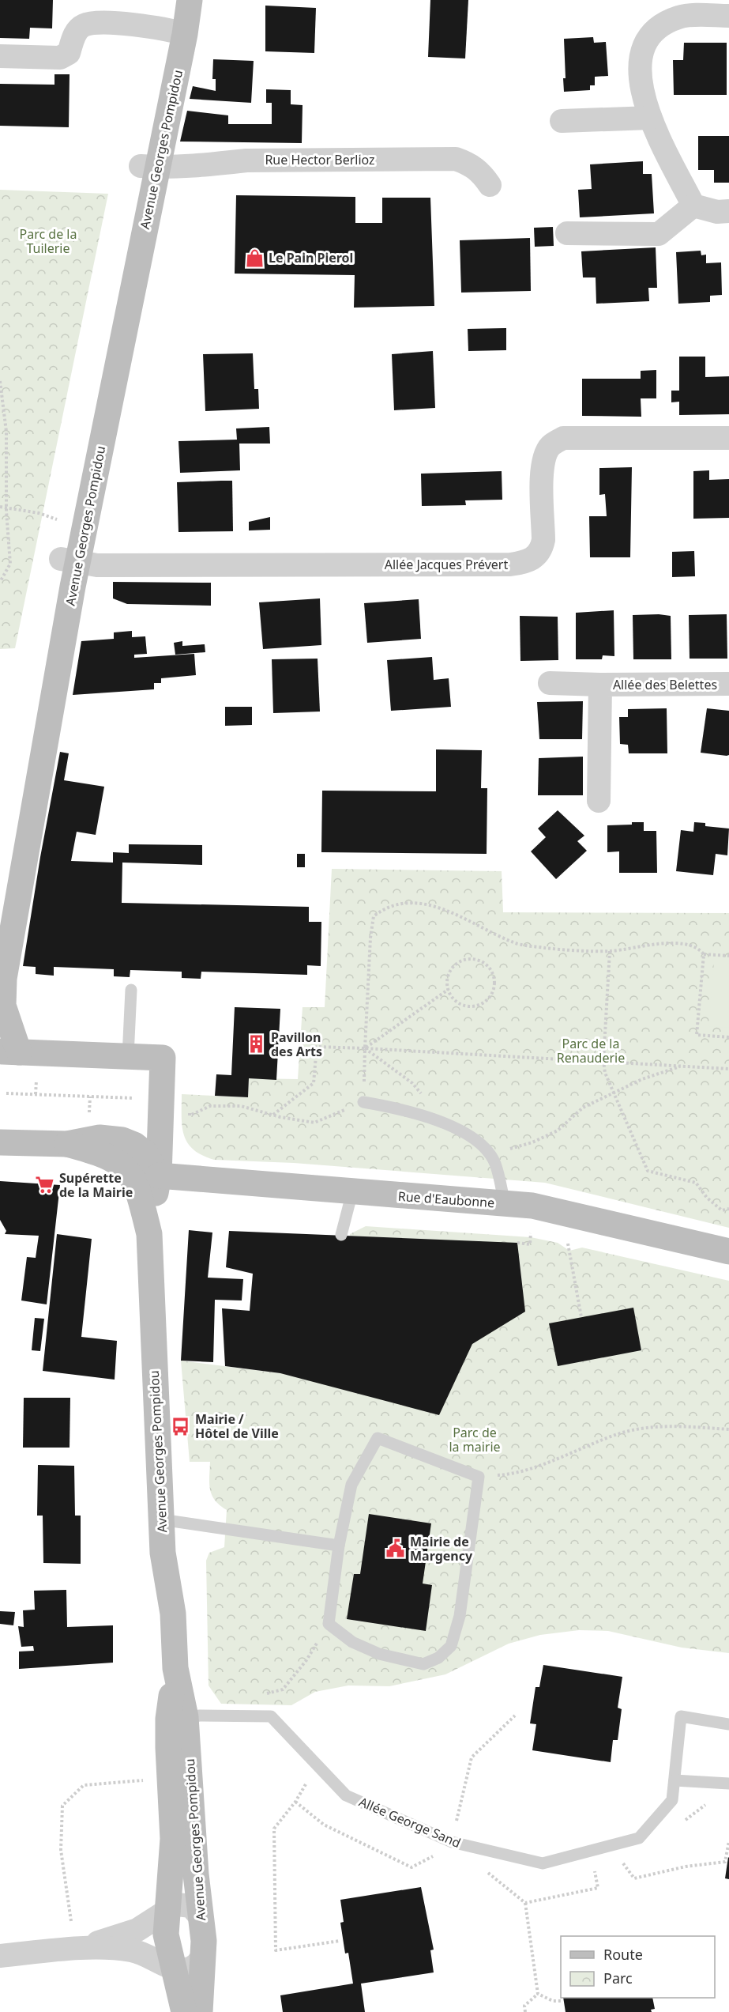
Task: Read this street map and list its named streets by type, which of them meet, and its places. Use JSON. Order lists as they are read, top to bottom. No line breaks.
{"streets":{"main road":["Avenue Georges Pompidou","Rue d'Eaubonne"],"street":["Rue Hector Berlioz","Allée Jacques Prévert","Allée des Belettes"],"lane":["Allée George Sand"]},"crossings":[["Avenue Georges Pompidou","Rue Hector Berlioz"],["Avenue Georges Pompidou","Allée Jacques Prévert"],["Avenue Georges Pompidou","Rue d'Eaubonne"],["Avenue Georges Pompidou","Allée George Sand"]],"parks":["Parc de la Tuilerie","Parc de la Renauderie","Parc de la mairie"],"places":{"shop":["Le Pain Pierol"],"building":["Pavillon des Arts"],"supermarket":["Supérette de la Mairie"],"bus stop":["Mairie / Hôtel de Ville"],"public building":["Mairie de Margency"]},"legend":["Route","Parc"]}
